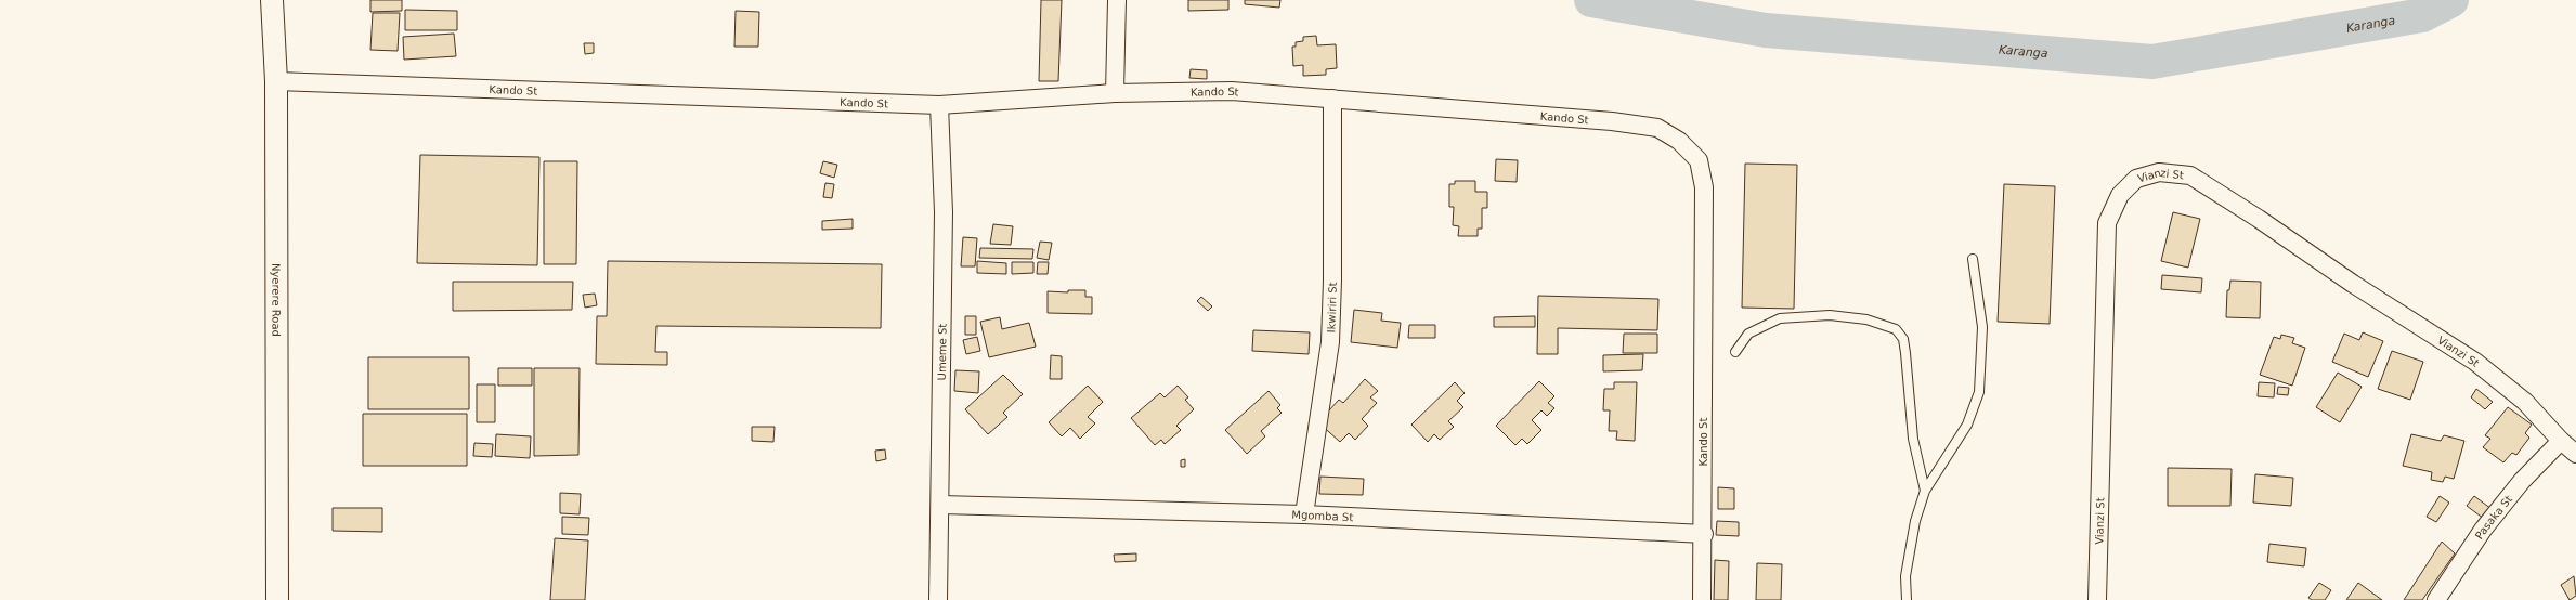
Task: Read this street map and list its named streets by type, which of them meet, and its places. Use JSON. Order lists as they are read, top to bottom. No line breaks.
{"streets":{"street":["Kando St","Vianzi St","Nyerere Road","Ikwiriri St","Umeme St","Mgomba St","Pasaka St"]},"crossings":[["Kando St","Nyerere Road"],["Kando St","Ikwiriri St"],["Kando St","Umeme St"],["Kando St","Mgomba St"],["Vianzi St","Pasaka St"],["Ikwiriri St","Mgomba St"],["Umeme St","Mgomba St"]],"water":["Karanga"]}
